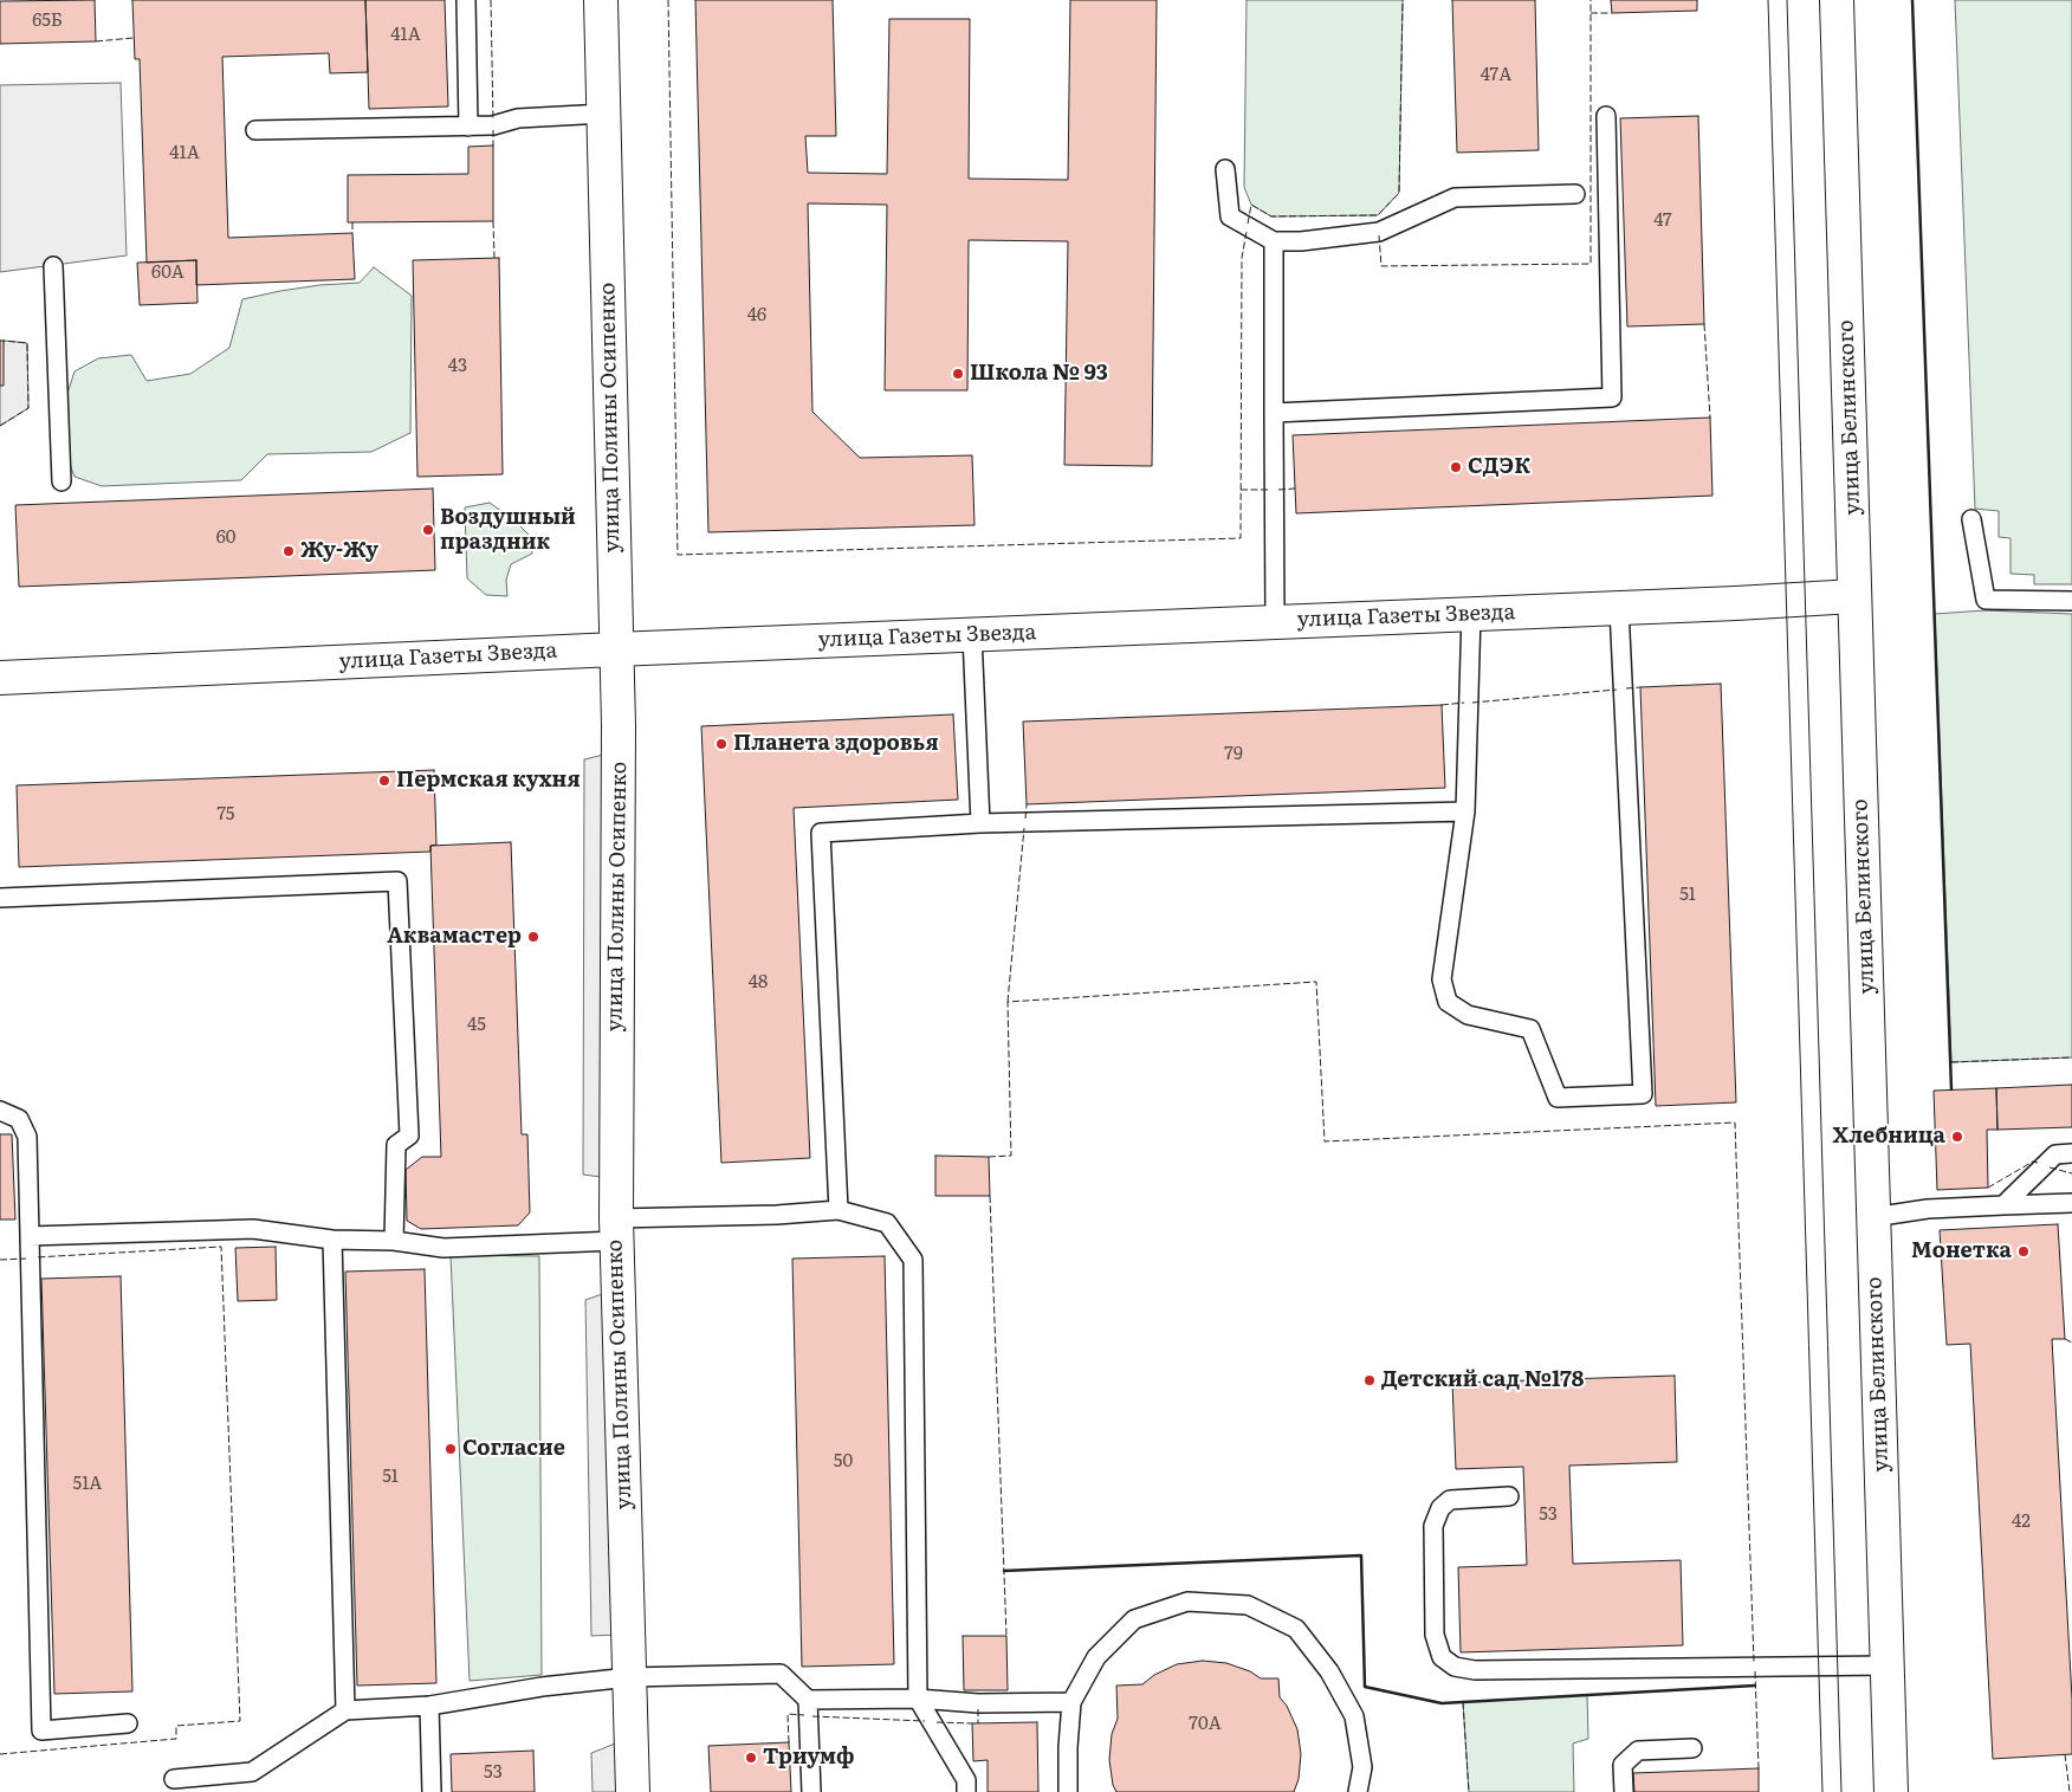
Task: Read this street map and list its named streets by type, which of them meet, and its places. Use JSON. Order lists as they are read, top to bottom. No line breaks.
{"streets":{"street":["улица Полины Осипенко","улица Белинского","улица Газеты Звезда"]},"crossings":[["улица Полины Осипенко","улица Газеты Звезда"],["улица Белинского","улица Газеты Звезда"]],"places":["Школа № 93","СДЭК","Воздушный праздник","Жу-Жу","Планета здоровья","Пермская кухня","Аквамастер","Хлебница","Монетка","Детский сад №178","Согласие","Триумф"],"house_numbers":["65Б","41А","47А","41А","47","60А","46","43","60","79","75","51","48","45","50","51","51А","53","42","70А","53"]}
